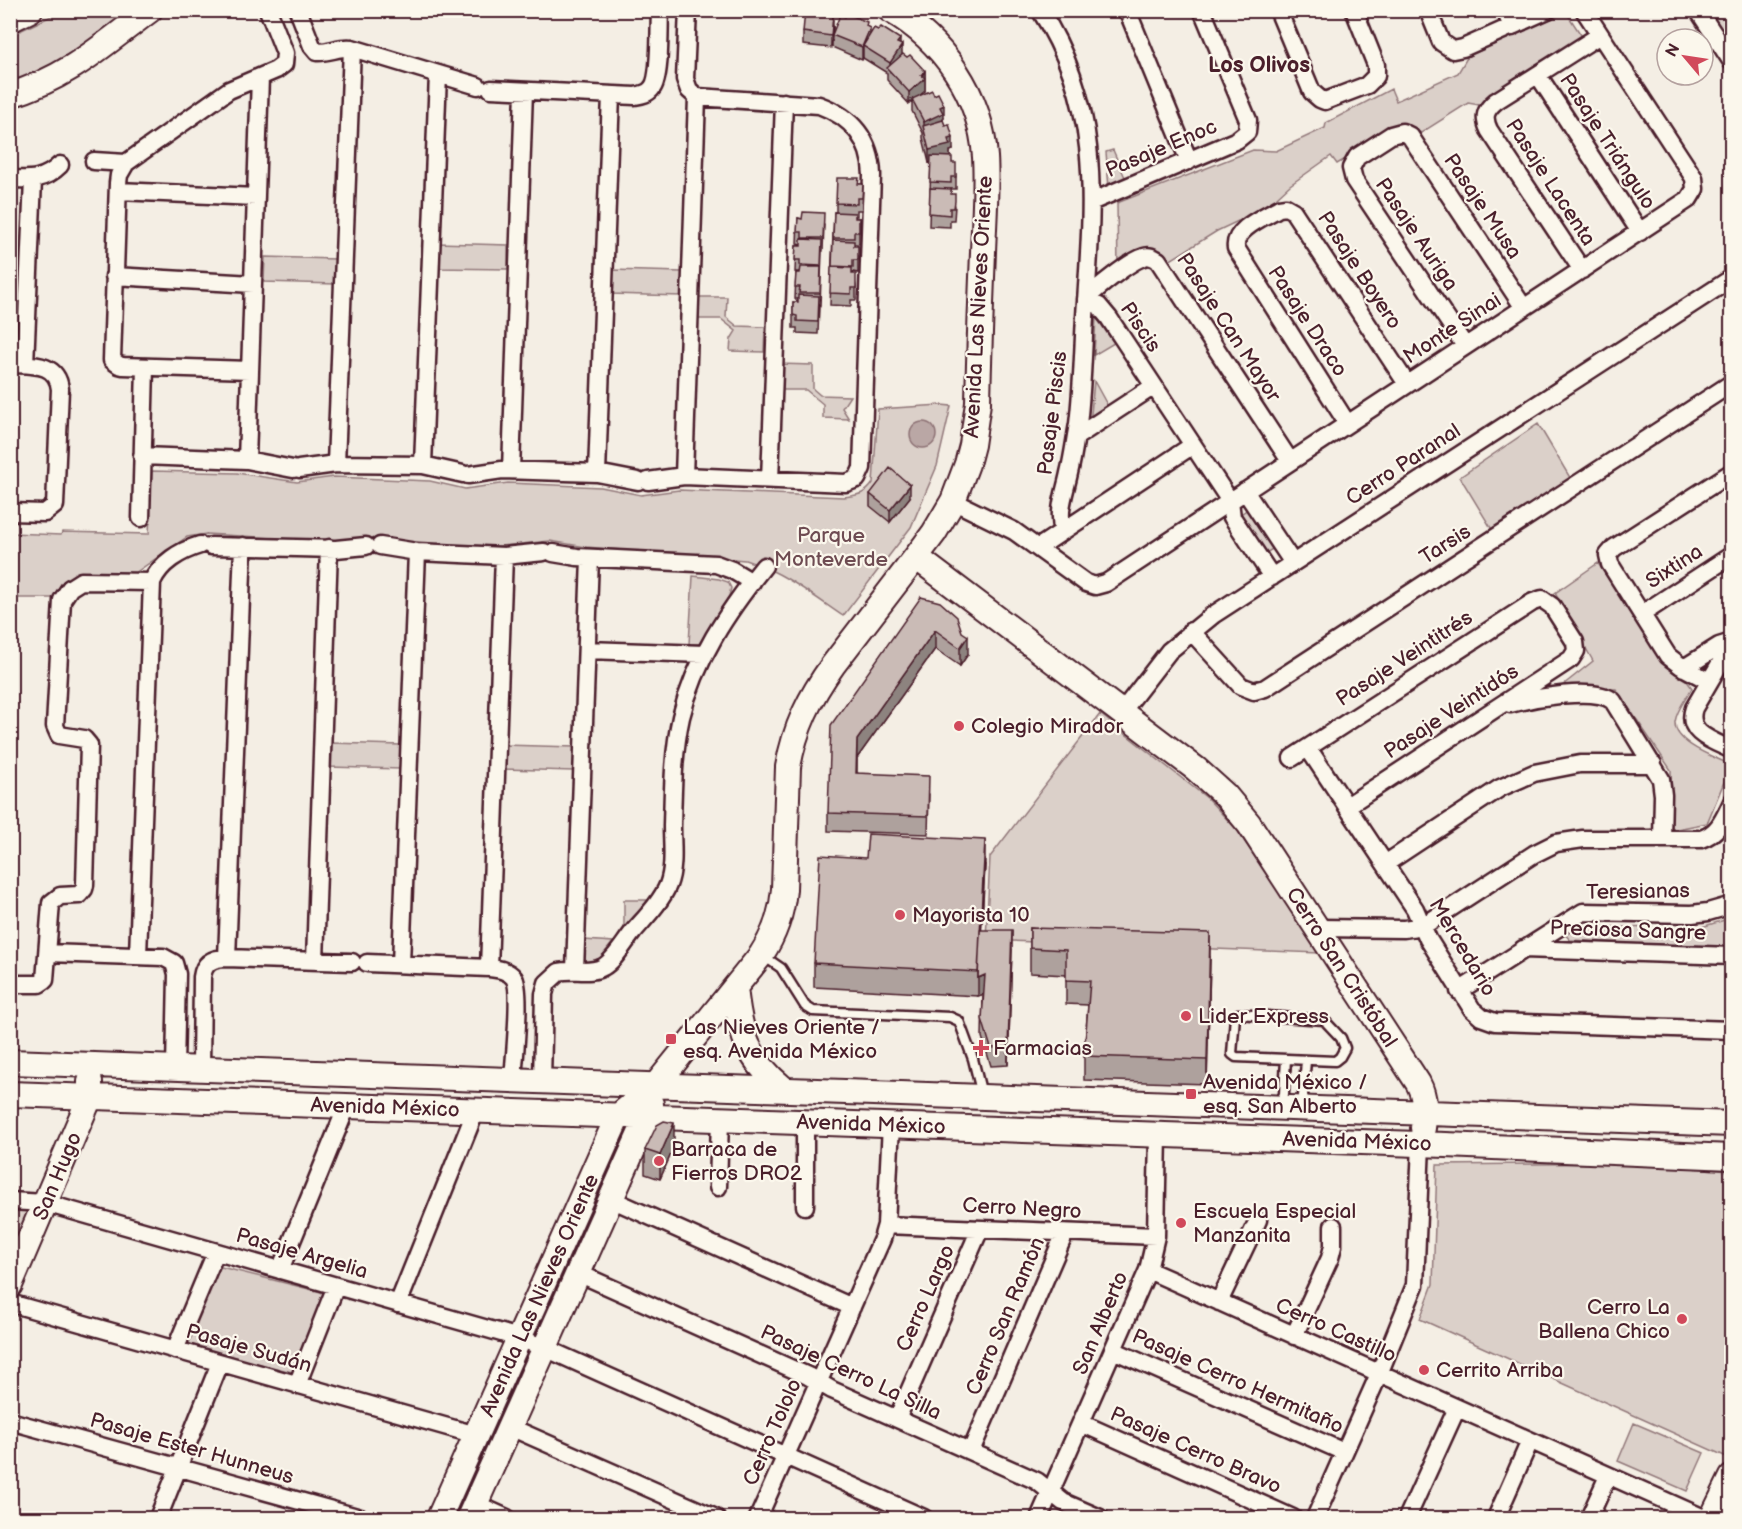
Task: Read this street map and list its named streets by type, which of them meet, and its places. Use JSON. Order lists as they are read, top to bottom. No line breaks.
{"streets":{"main road":["Avenida Las Nieves Oriente","Cerro San Cristóbal","Avenida México","San Hugo"],"street":["Pasaje Triángulo","Pasaje Enoc","Pasaje Lacenta","Pasaje Musa","Pasaje Auriga","Pasaje Boyero","Pasaje Draco","Piscis","Pasaje Can Mayor","Monte Sinai","Pasaje Piscis","Cerro Paranal","Tarsis","Sixtina","Pasaje Veintitrés","Pasaje Veintidós","Teresianas","Preciosa Sangre","Mercedario","Cerro Negro","Pasaje Argelia","Cerro Largo","Cerro San Ramón","San Alberto","Cerro Castillo","Pasaje Sudán","Pasaje Cerro La Silla","Pasaje Cerro Hermitaño","Cerro Tololo","Pasaje Ester Hunneus","Pasaje Cerro Bravo"]},"crossings":[["Pasaje Triángulo","Pasaje Lacenta"],["Pasaje Triángulo","Monte Sinai"],["Pasaje Enoc","Piscis"],["Pasaje Lacenta","Monte Sinai"],["Pasaje Musa","Pasaje Auriga"],["Pasaje Musa","Monte Sinai"],["Pasaje Auriga","Monte Sinai"],["Pasaje Boyero","Pasaje Draco"],["Pasaje Boyero","Monte Sinai"],["Avenida Las Nieves Oriente","Monte Sinai"],["Avenida Las Nieves Oriente","Cerro San Cristóbal"],["Avenida Las Nieves Oriente","Avenida México"],["Avenida Las Nieves Oriente","Pasaje Argelia"],["Avenida Las Nieves Oriente","Pasaje Sudán"],["Avenida Las Nieves Oriente","Pasaje Cerro La Silla"],["Pasaje Draco","Monte Sinai"],["Piscis","Pasaje Can Mayor"],["Piscis","Monte Sinai"],["Piscis","Pasaje Piscis"],["Piscis","Cerro Paranal"],["Pasaje Can Mayor","Monte Sinai"],["Pasaje Can Mayor","Pasaje Piscis"],["Cerro Paranal","Tarsis"],["Cerro Paranal","Cerro San Cristóbal"],["Pasaje Veintitrés","Pasaje Veintidós"],["Pasaje Veintitrés","Mercedario"],["Pasaje Veintidós","Mercedario"],["Teresianas","Preciosa Sangre"],["Teresianas","Mercedario"],["Cerro San Cristóbal","Avenida México"],["Cerro San Cristóbal","Cerro Castillo"],["Cerro San Cristóbal","Pasaje Cerro Hermitaño"],["Avenida México","San Hugo"],["Avenida México","San Alberto"],["Avenida México","Cerro Tololo"],["San Hugo","Pasaje Argelia"],["Cerro Negro","Cerro Largo"],["Cerro Negro","Cerro San Ramón"],["Cerro Negro","San Alberto"],["Cerro Negro","Cerro Tololo"],["Pasaje Argelia","Cerro Tololo"],["Cerro Largo","Pasaje Cerro La Silla"],["Cerro San Ramón","Pasaje Cerro La Silla"],["San Alberto","Cerro Castillo"],["San Alberto","Pasaje Cerro La Silla"],["San Alberto","Pasaje Cerro Hermitaño"],["San Alberto","Pasaje Cerro Bravo"],["Pasaje Cerro La Silla","Cerro Tololo"]],"districts":["Los Olivos"],"parks":["Parque Monteverde"],"places":{"other":["Colegio Mirador","Mayorista 10","Lider Express","Barraca de Fierros DRO2","Escuela Especial Manzanita","Cerro La Ballena Chico","Cerrito Arriba"],"transit":["Las Nieves Oriente / esq. Avenida México","Avenida México / esq. San Alberto"],"health":["Farmacias"]},"north":"top left"}
